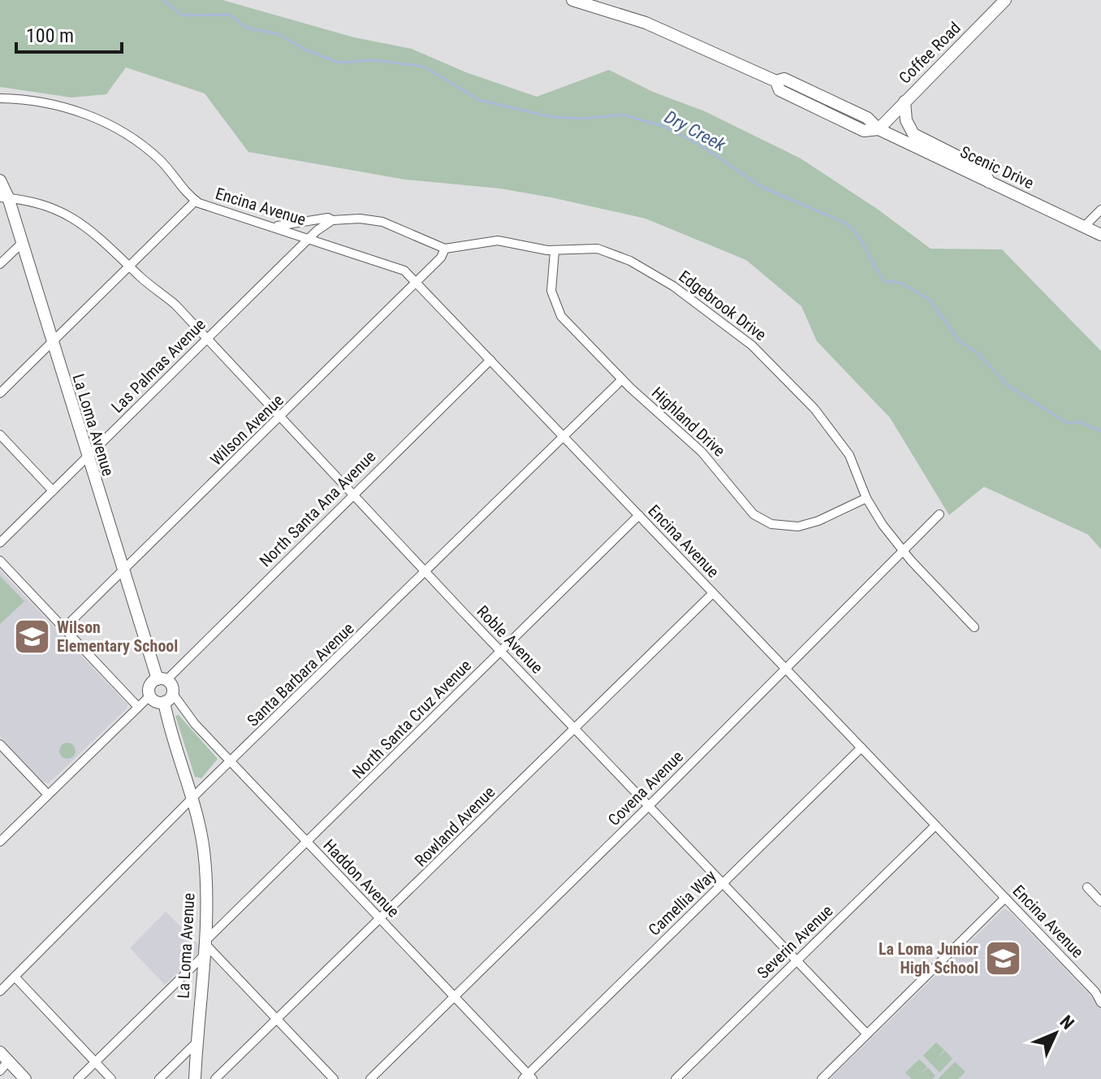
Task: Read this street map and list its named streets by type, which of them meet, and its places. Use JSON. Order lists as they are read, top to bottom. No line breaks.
{"streets":{"main road":["Coffee Road","Scenic Drive","La Loma Avenue"],"street":["Encina Avenue","Edgebrook Drive","Las Palmas Avenue","Highland Drive","Wilson Avenue","North Santa Ana Avenue","Roble Avenue","Santa Barbara Avenue","North Santa Cruz Avenue","Covena Avenue","Rowland Avenue","Haddon Avenue","Camellia Way","Severin Avenue"]},"crossings":[["Coffee Road","Scenic Drive"],["Encina Avenue","Las Palmas Avenue"],["Encina Avenue","Wilson Avenue"],["Encina Avenue","North Santa Ana Avenue"],["Encina Avenue","Santa Barbara Avenue"],["Encina Avenue","North Santa Cruz Avenue"],["Encina Avenue","Covena Avenue"],["Encina Avenue","Rowland Avenue"],["Encina Avenue","Camellia Way"],["Encina Avenue","Severin Avenue"],["Edgebrook Drive","Highland Drive"],["Edgebrook Drive","Wilson Avenue"],["Edgebrook Drive","Covena Avenue"],["Las Palmas Avenue","La Loma Avenue"],["Las Palmas Avenue","Roble Avenue"],["Highland Drive","Santa Barbara Avenue"],["La Loma Avenue","Wilson Avenue"],["La Loma Avenue","North Santa Ana Avenue"],["La Loma Avenue","Roble Avenue"],["La Loma Avenue","Santa Barbara Avenue"],["La Loma Avenue","North Santa Cruz Avenue"],["La Loma Avenue","Haddon Avenue"],["Wilson Avenue","Roble Avenue"],["North Santa Ana Avenue","Roble Avenue"],["North Santa Ana Avenue","Haddon Avenue"],["Roble Avenue","Santa Barbara Avenue"],["Roble Avenue","North Santa Cruz Avenue"],["Roble Avenue","Covena Avenue"],["Roble Avenue","Rowland Avenue"],["Roble Avenue","Camellia Way"],["Roble Avenue","Severin Avenue"],["Santa Barbara Avenue","Haddon Avenue"],["North Santa Cruz Avenue","Haddon Avenue"],["Covena Avenue","Haddon Avenue"],["Rowland Avenue","Haddon Avenue"],["Haddon Avenue","Camellia Way"]],"water":["Dry Creek"],"places":{"school or university":["Wilson Elementary School","La Loma Junior High School"]},"scale_bar":"100 m","north":"top right"}
